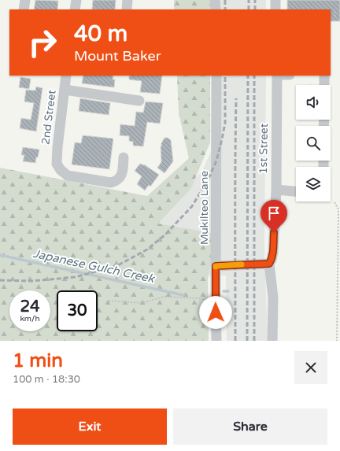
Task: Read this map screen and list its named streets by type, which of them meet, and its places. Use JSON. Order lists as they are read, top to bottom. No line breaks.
{"streets":{"street":["2nd Street","1st Street","Mukilteo Lane"]},"water":["Japanese Gulch Creek"],"page":{"turn":["40 m","Mount Baker"],"speed":"24 km/h","limit":"30","heading":["1 min","100 m · 18:30"],"buttons":["Exit","Share"]}}
